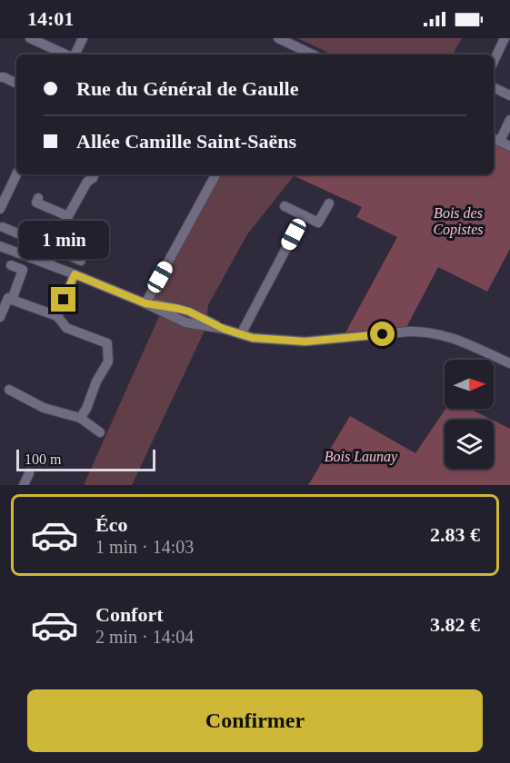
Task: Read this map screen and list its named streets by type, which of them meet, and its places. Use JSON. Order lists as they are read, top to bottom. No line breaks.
{"parks":["Bois des Copistes","Bois Launay"],"scale_bar":"100 m","north":"right","page":{"status":"14:01","banner":["Rue du Général de Gaulle","Allée Camille Saint-Saëns"],"bubble":"1 min","scale":"100 m","list":[{"name":"Éco","note":"1 min · 14:03","value":"2.83 €"},{"name":"Confort","note":"2 min · 14:04","value":"3.82 €"}],"buttons":"Confirmer"}}
